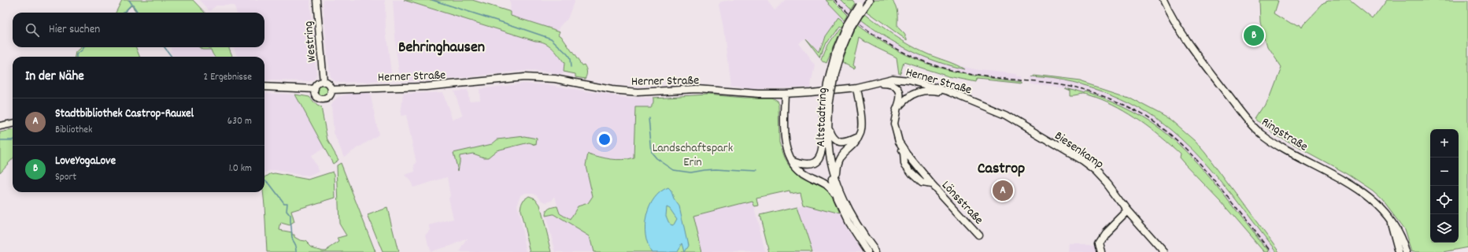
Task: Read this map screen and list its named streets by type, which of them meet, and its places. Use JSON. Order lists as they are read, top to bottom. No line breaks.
{"streets":{"main road":["Westring","Herner Straße","Altstadtring","Ringstraße","Biesenkamp","Lönsstraße"]},"crossings":[["Westring","Herner Straße"],["Herner Straße","Biesenkamp"],["Herner Straße","Lönsstraße"]],"districts":["Behringhausen","Castrop"],"parks":["Landschaftspark Erin"],"page":{"search":"Hier suchen","pins":["B","A"],"heading":["In der Nähe","2 Ergebnisse"],"list":[{"mark":"A","name":"Stadtbibliothek Castrop-Rauxel","note":"Bibliothek","value":"630 m"},{"mark":"B","name":"LoveYogaLove","note":"Sport","value":"1.0 km"}],"map_buttons":["+","−"]}}
